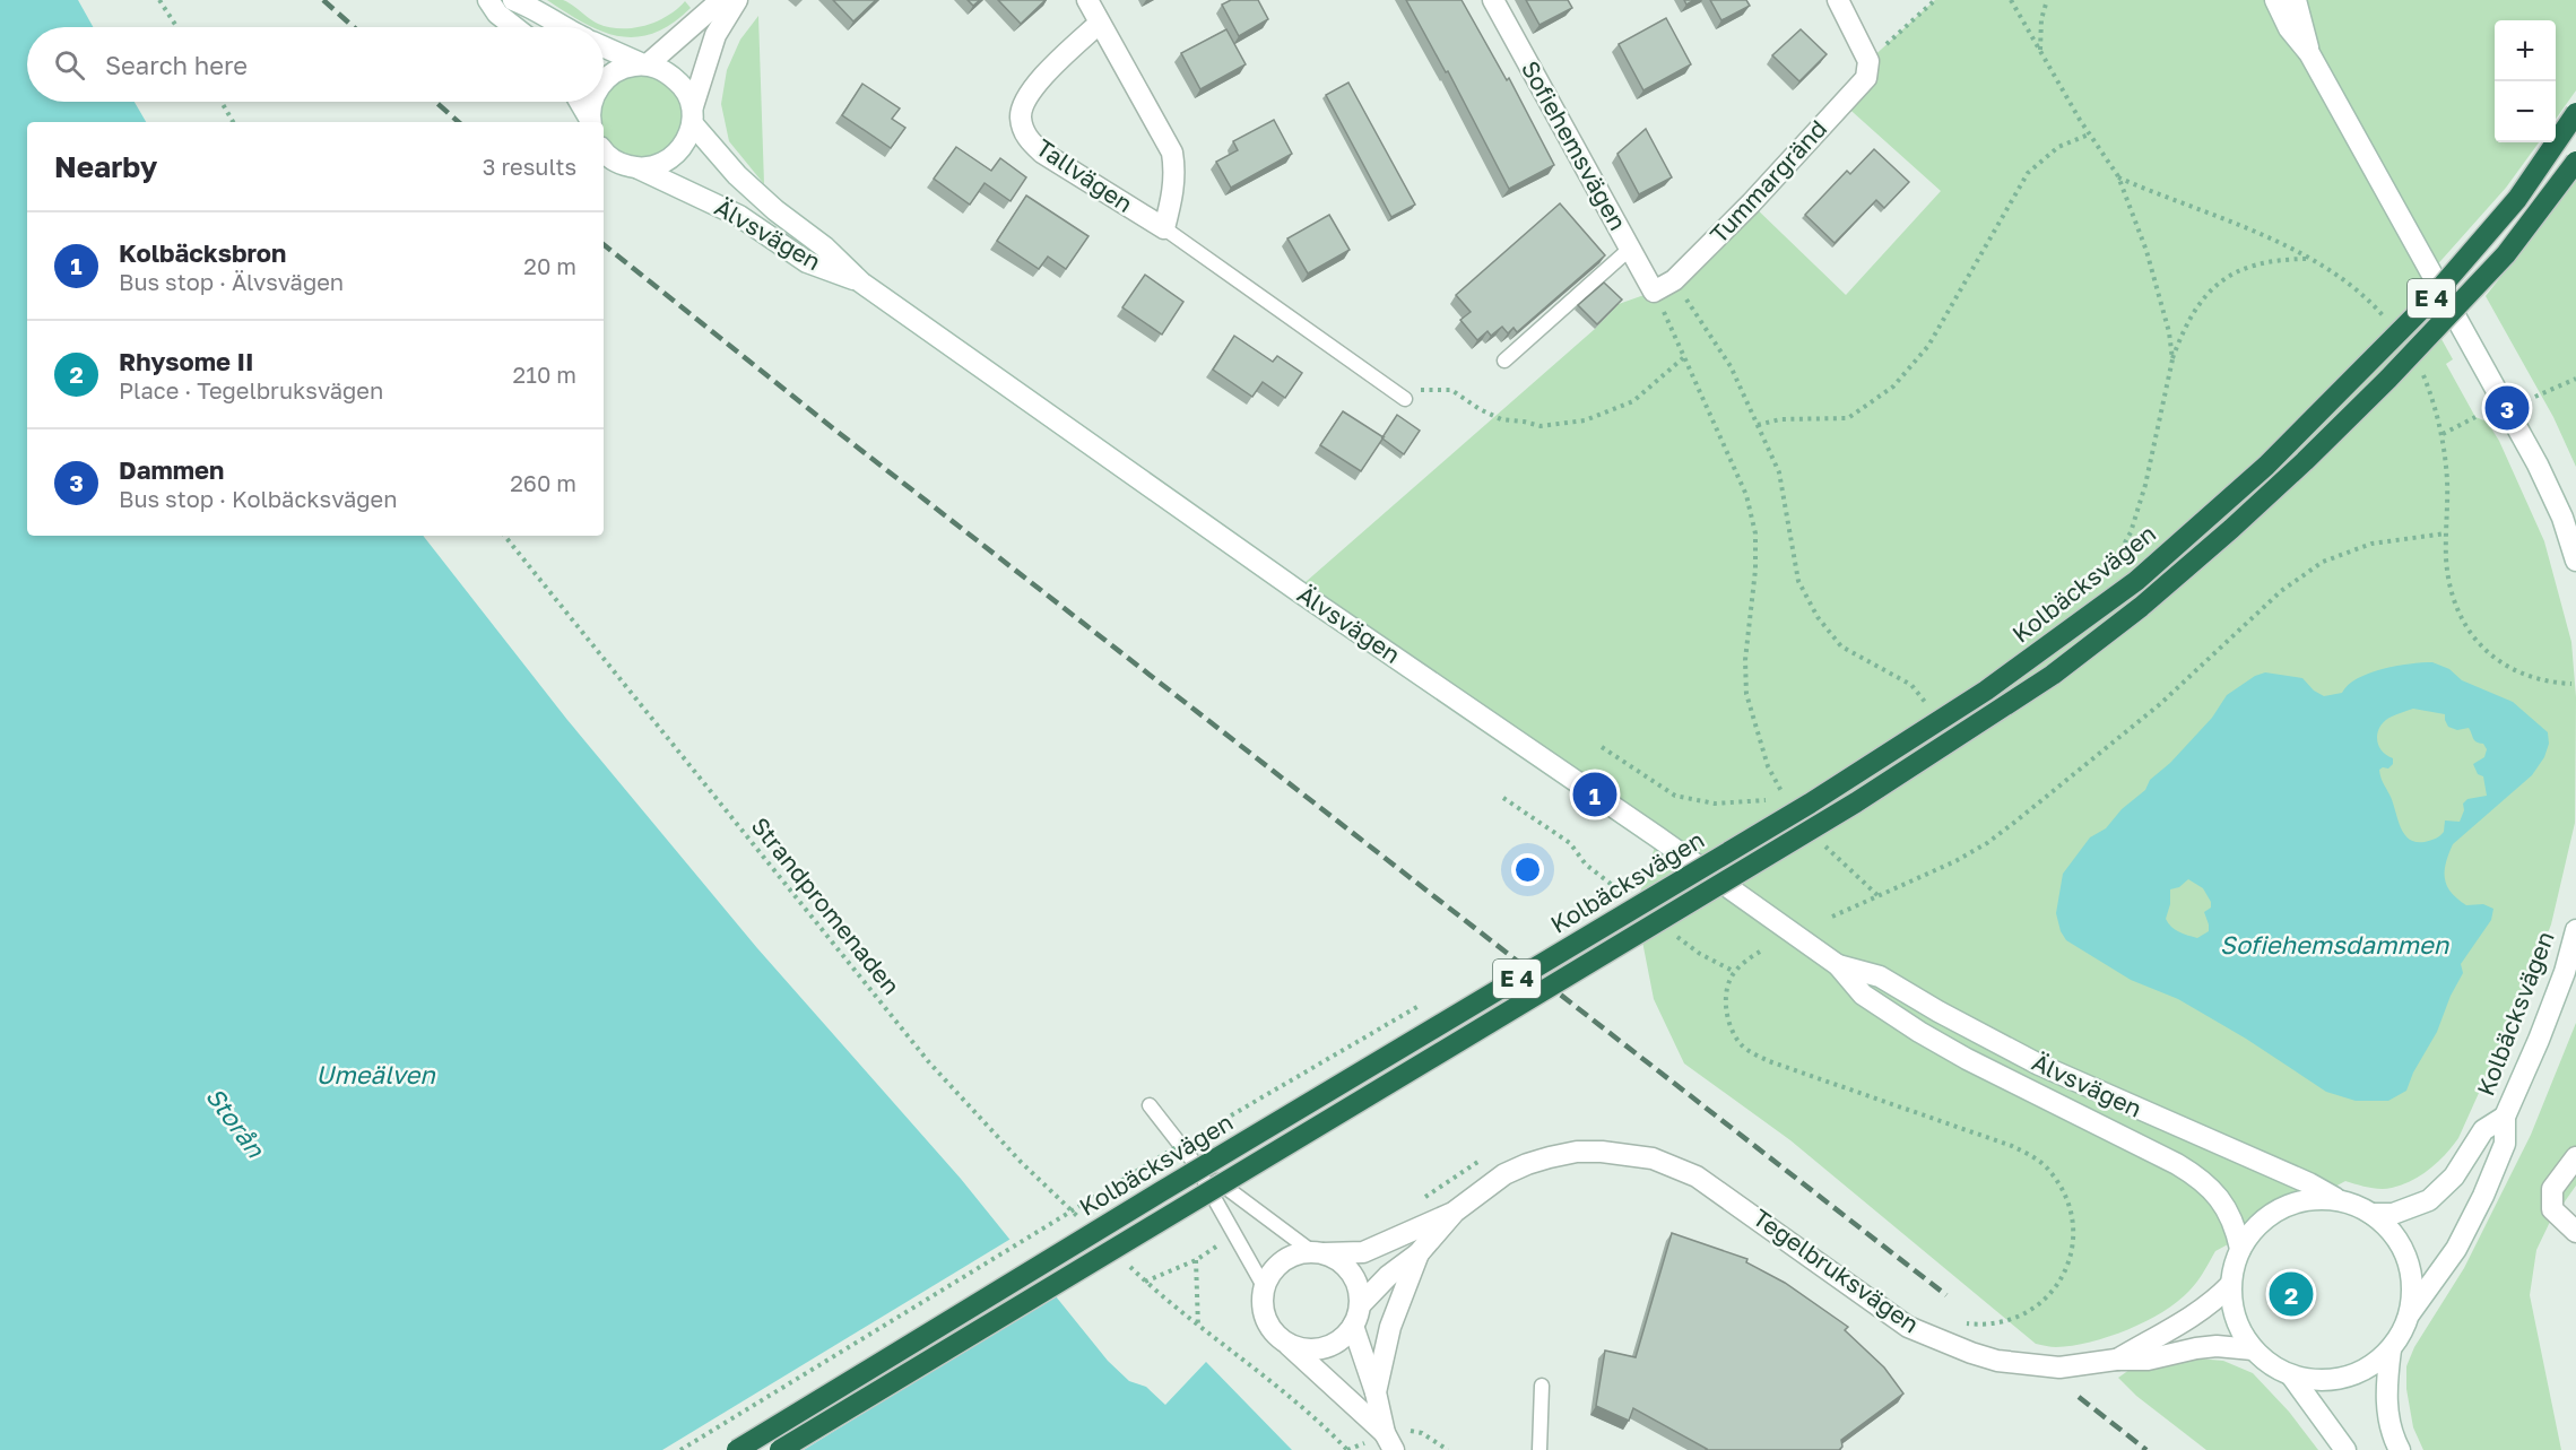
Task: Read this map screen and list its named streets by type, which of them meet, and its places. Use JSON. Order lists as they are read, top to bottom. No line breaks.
{"streets":{"highway":["E 4","Kolbäcksvägen"],"main road":["Sofiehemsvägen","Tallvägen","Tummargränd","Älvsvägen","Tegelbruksvägen"],"path":["Strandpromenaden"]},"crossings":[["Sofiehemsvägen","Tummargränd"],["Älvsvägen","Kolbäcksvägen"],["Älvsvägen","Tegelbruksvägen"],["Kolbäcksvägen","Tegelbruksvägen"]],"water":["Sofiehemsdammen","Umeälven","Storån"],"page":{"map_buttons":["+","−"],"search":"Search here","heading":["Nearby","3 results"],"list":[{"mark":"1","name":"Kolbäcksbron","note":"Bus stop · Älvsvägen","value":"20 m"},{"mark":"2","name":"Rhysome II","note":"Place · Tegelbruksvägen","value":"210 m"},{"mark":"3","name":"Dammen","note":"Bus stop · Kolbäcksvägen","value":"260 m"}],"pins":["3","1","2"]}}
